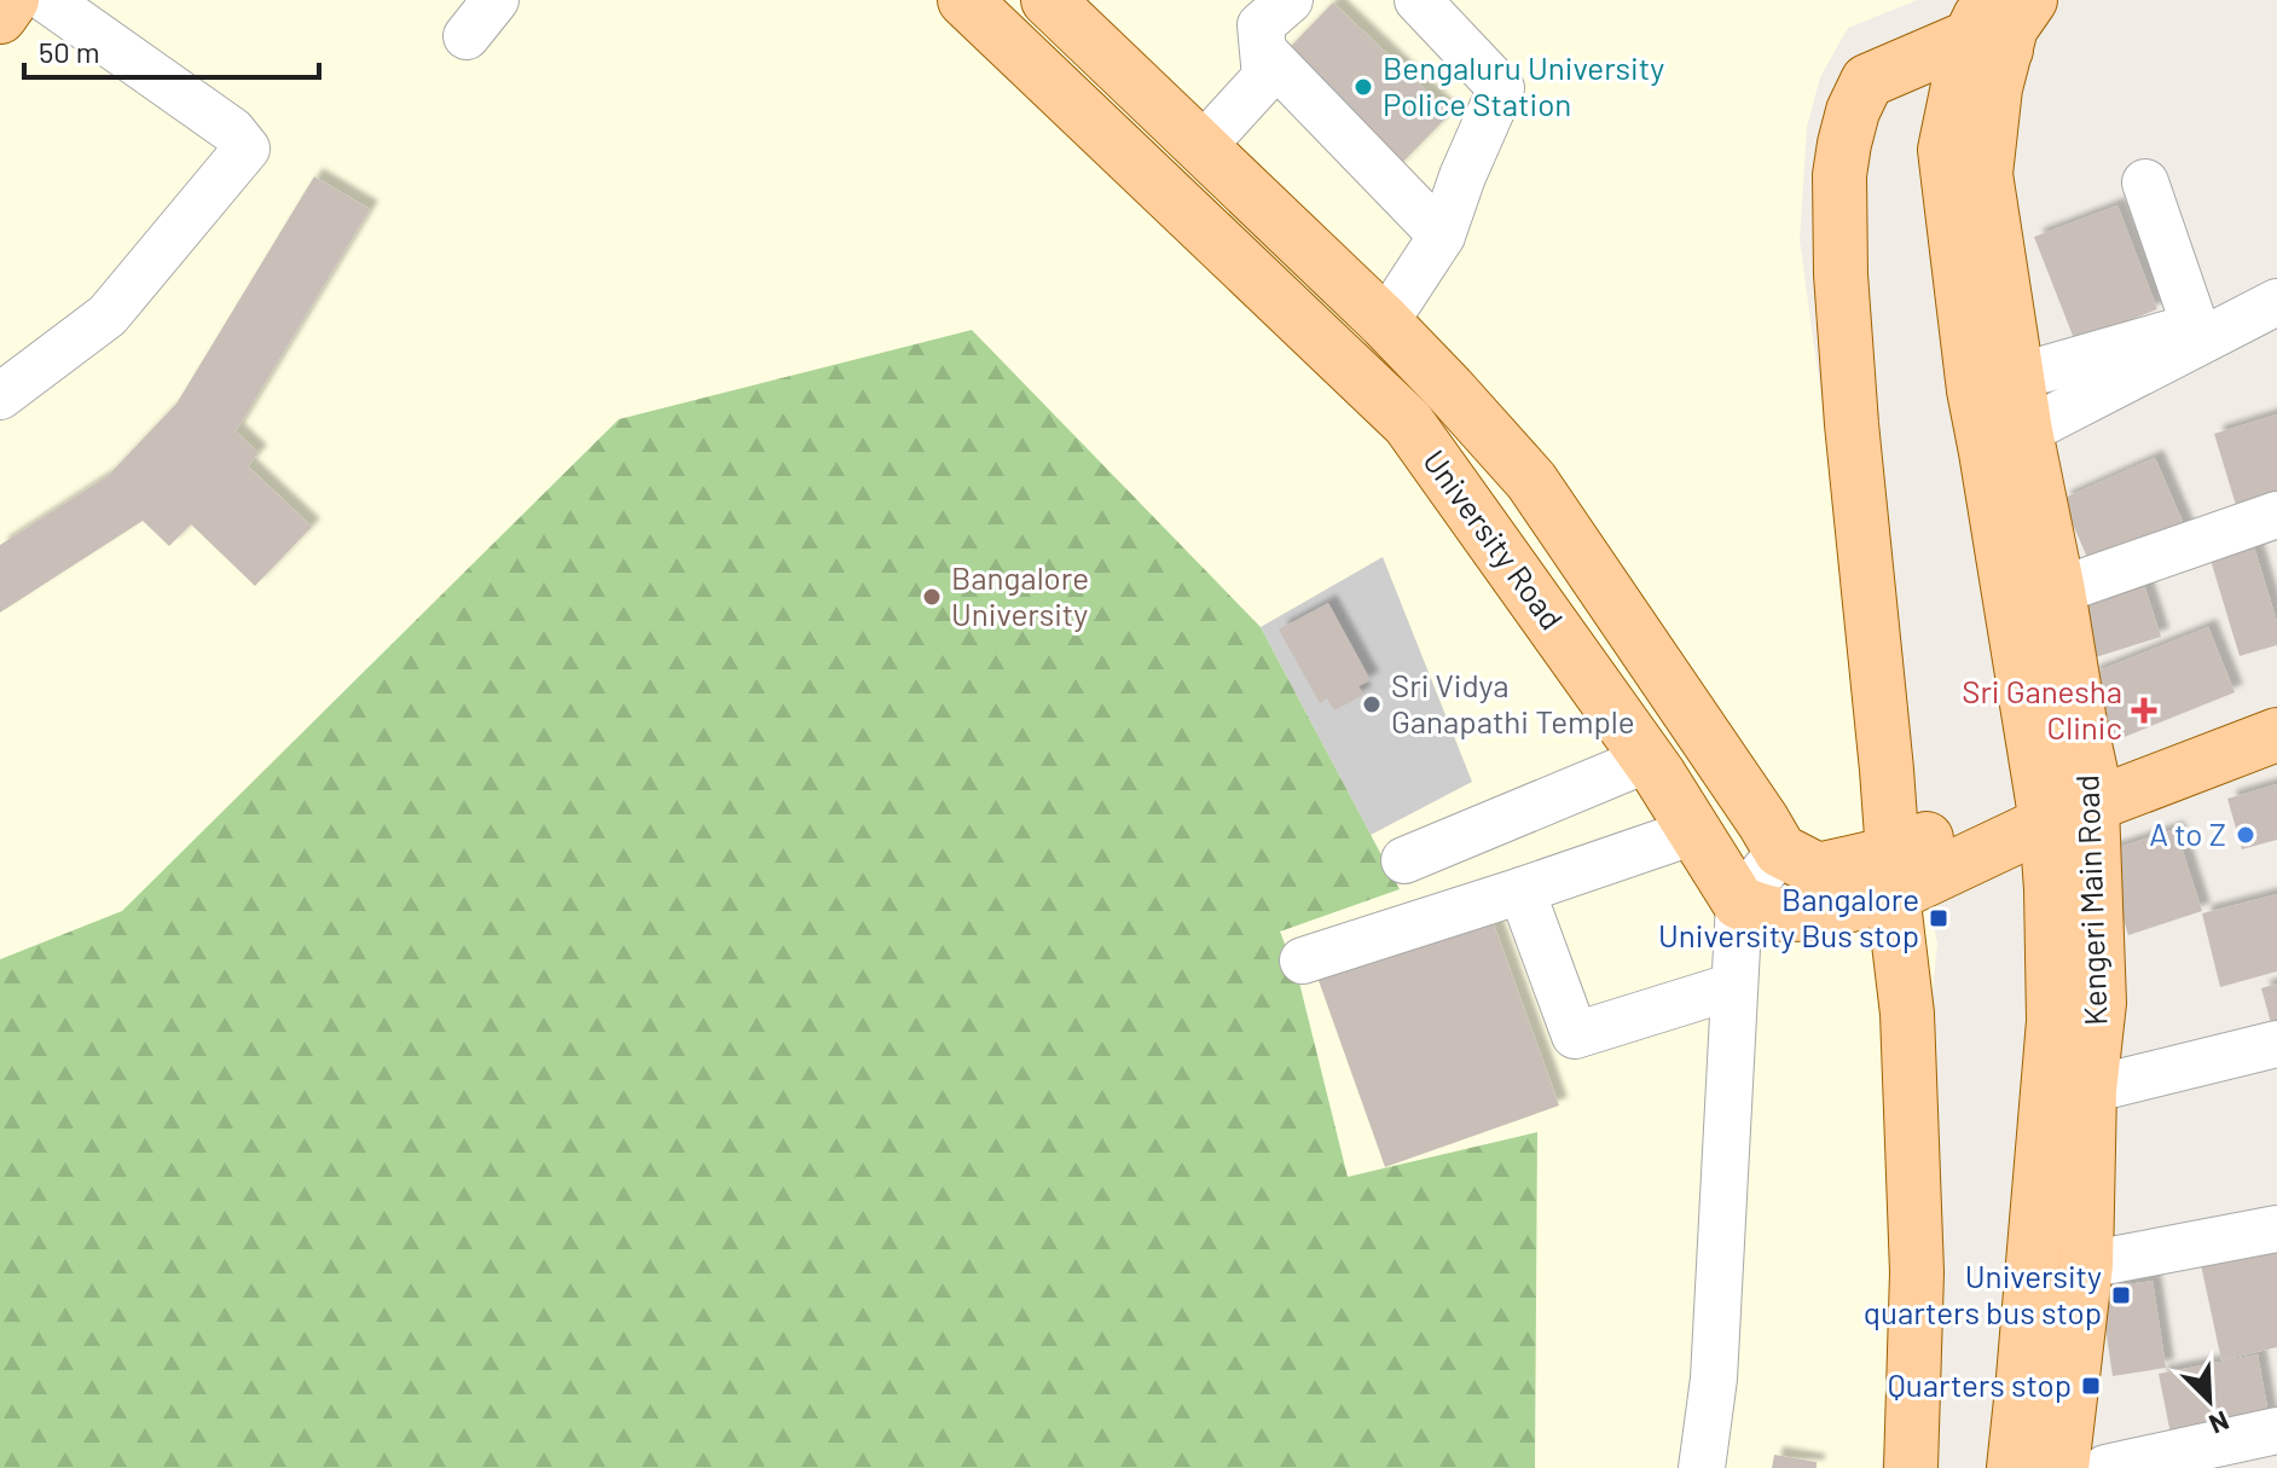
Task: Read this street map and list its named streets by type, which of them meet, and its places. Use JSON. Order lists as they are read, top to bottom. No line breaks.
{"streets":{"main road":["University Road","Kengeri Main Road"]},"places":{"other":["Bengaluru University Police Station","Bangalore University","Sri Vidya Ganapathi Temple","A to Z"],"health":["Sri Ganesha Clinic"],"transit":["Bangalore University Bus stop","University quarters bus stop","Quarters stop"]},"scale_bar":"50 m","north":"bottom right"}
